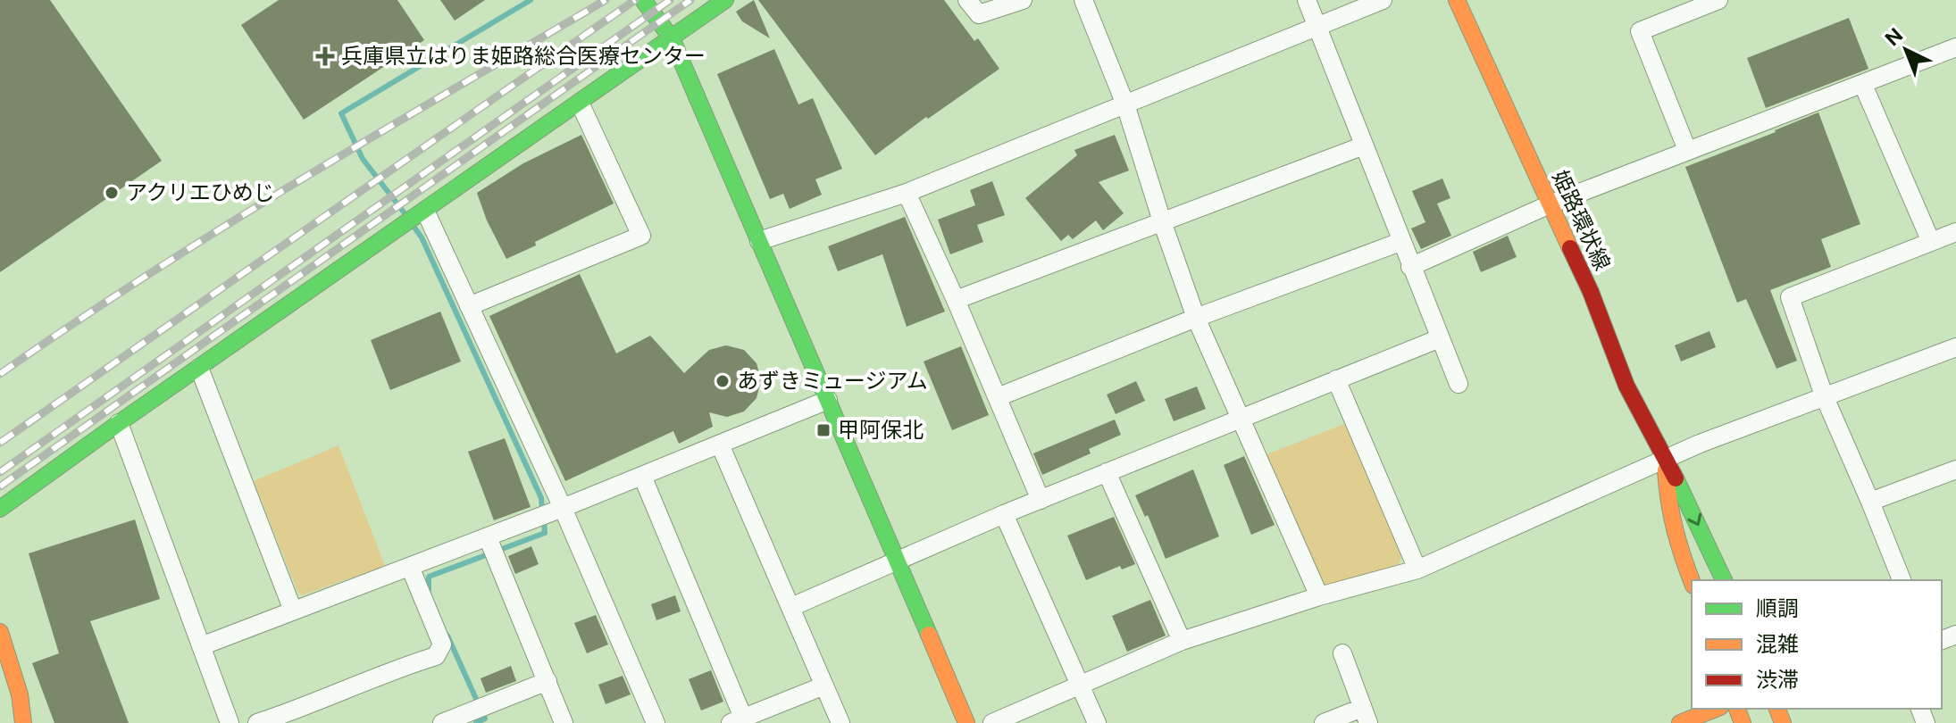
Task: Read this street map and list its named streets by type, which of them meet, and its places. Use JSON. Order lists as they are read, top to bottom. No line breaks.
{"streets":{"street":["姫路環状線"]},"places":{"health":["兵庫県立はりま姫路総合医療センター"],"other":["アクリエひめじ","あずきミュージアム"],"transit":["甲阿保北"]},"legend":["順調","混雑","渋滞"],"north":"top left"}
